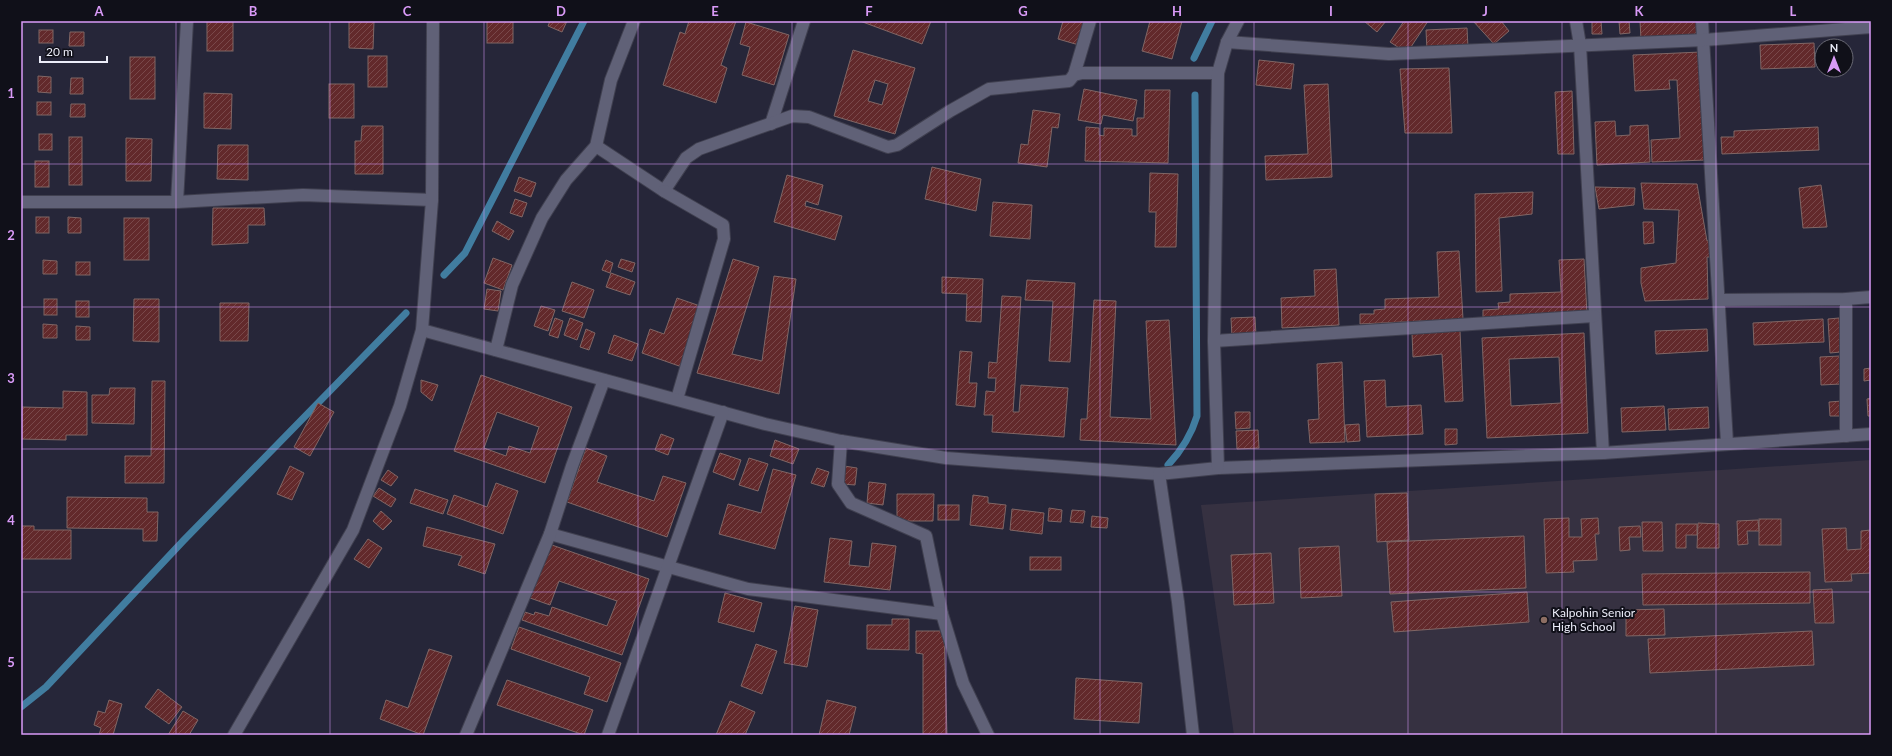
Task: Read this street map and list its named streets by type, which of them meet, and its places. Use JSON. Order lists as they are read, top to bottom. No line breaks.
{"places":["Kalpohin Senior High School"],"scale_bar":"20 m","north":"top","grid":{"columns":["A","B","C","D","E","F","G","H","I","J","K","L"],"rows":["1","2","3","4","5"]}}
